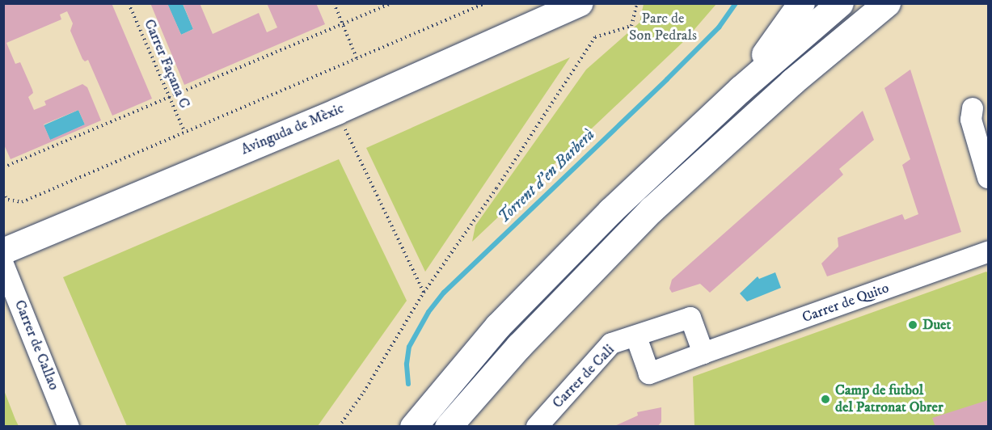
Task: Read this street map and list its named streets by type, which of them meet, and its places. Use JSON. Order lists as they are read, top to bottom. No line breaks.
{"streets":{"street":["Avinguda de Mèxic","Carrer de Quito","Carrer de Callao","Carrer de Cali"],"path":["Carrer Façana C"]},"crossings":[["Carrer de Quito","Carrer de Cali"]],"water":["Torrent d'en Barberà"],"parks":["Parc de Son Pedrals"],"places":["Duet","Camp de futbol del Patronat Obrer"]}
